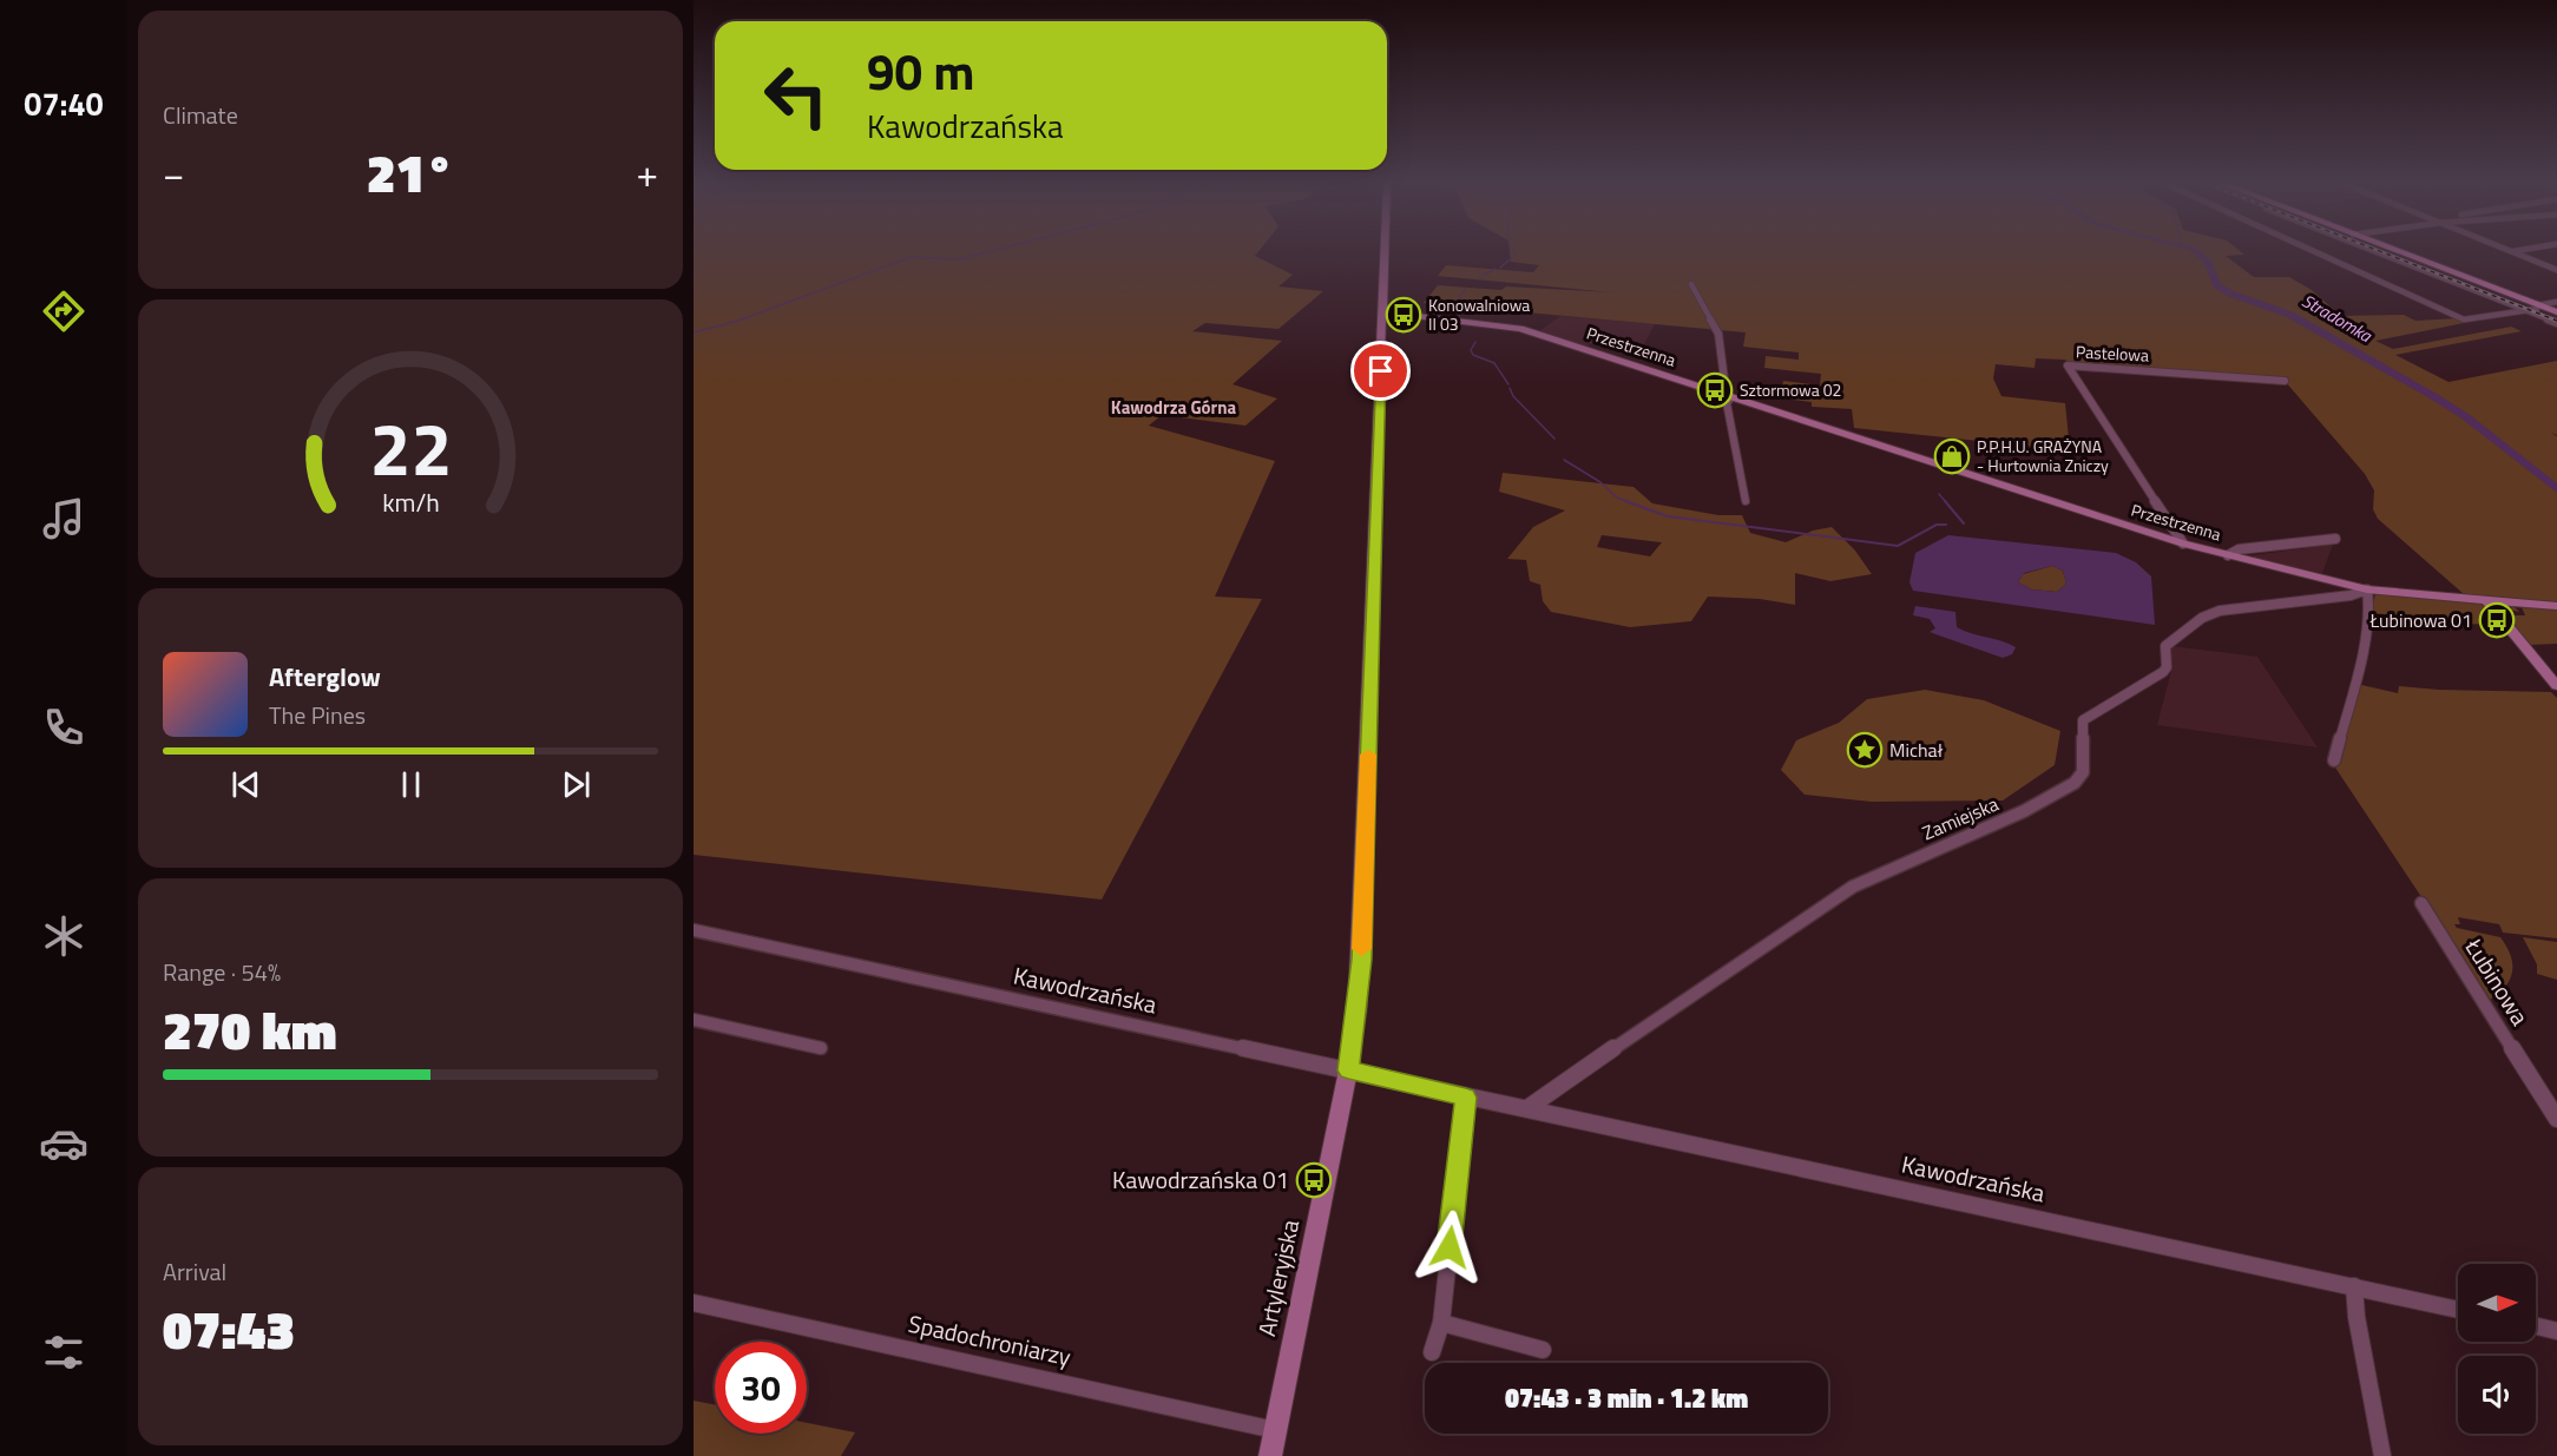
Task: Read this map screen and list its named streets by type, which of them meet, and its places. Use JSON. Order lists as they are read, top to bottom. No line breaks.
{"streets":{"street":["Przestrzenna","Pastelowa","Zamiejska","Łubinowa","Kawodrzańska","Artyleryjska","Spadochroniarzy"]},"crossings":[["Przestrzenna","Pastelowa"],["Przestrzenna","Zamiejska"],["Przestrzenna","Artyleryjska"],["Zamiejska","Kawodrzańska"],["Kawodrzańska","Artyleryjska"],["Artyleryjska","Spadochroniarzy"]],"districts":["Kawodrza Górna"],"water":["Stradomka"],"places":{"bus stop":["Konowalniowa II 03","Sztormowa 02","Łubinowa 01","Kawodrzańska 01"],"shop":["P.P.H.U. GRAŻYNA - Hurtownia Zniczy"],"place":["Michał"]},"north":"right","page":{"tabs":"07:40","tile":["Climate",["Range · 54%","270 km"],["Arrival","07:43"]],"turn":["90 m","Kawodrzańska"],"heat":["−","21°","+"],"song":["Afterglow","The Pines"],"limit":"30","trip":"07:43 · 3 min · 1.2 km","gauge":["22","km/h"]}}
